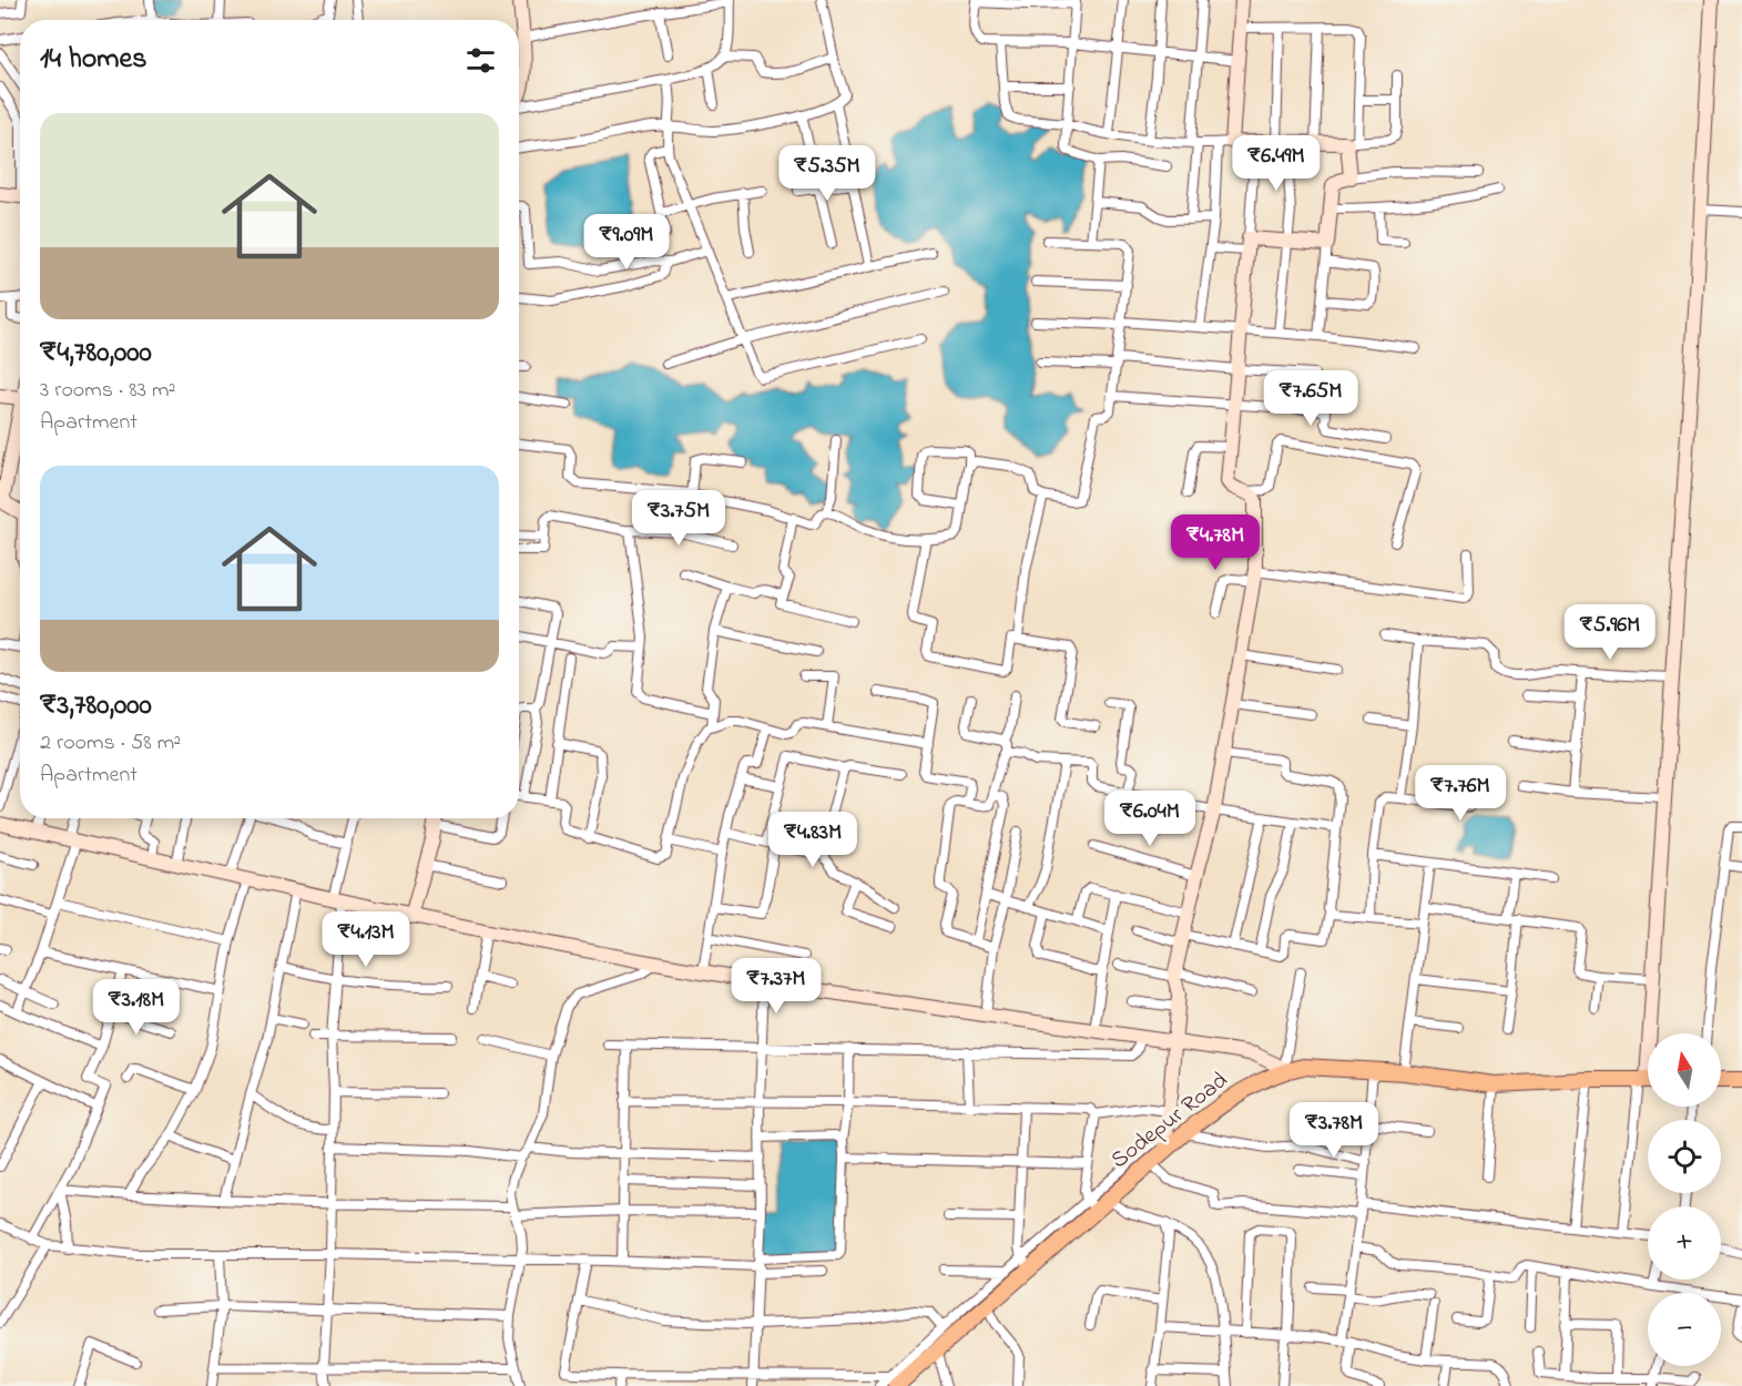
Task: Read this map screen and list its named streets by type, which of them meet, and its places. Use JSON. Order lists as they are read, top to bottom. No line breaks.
{"streets":{"main road":["Sodepur Road"]},"north":"top","page":{"heading":"14 homes","list":[{"name":"₹4,780,000","note":"3 rooms · 83 m² · Apartment"},{"name":"₹3,780,000","note":"2 rooms · 58 m² · Apartment"}],"price":["₹6.49M","₹5.35M","₹9.09M","₹7.65M","₹3.75M","₹4.78M","₹5.96M","₹7.76M","₹6.04M","₹4.83M","₹4.13M","₹7.37M","₹3.18M","₹3.78M"],"map_buttons":["+","−"]}}
